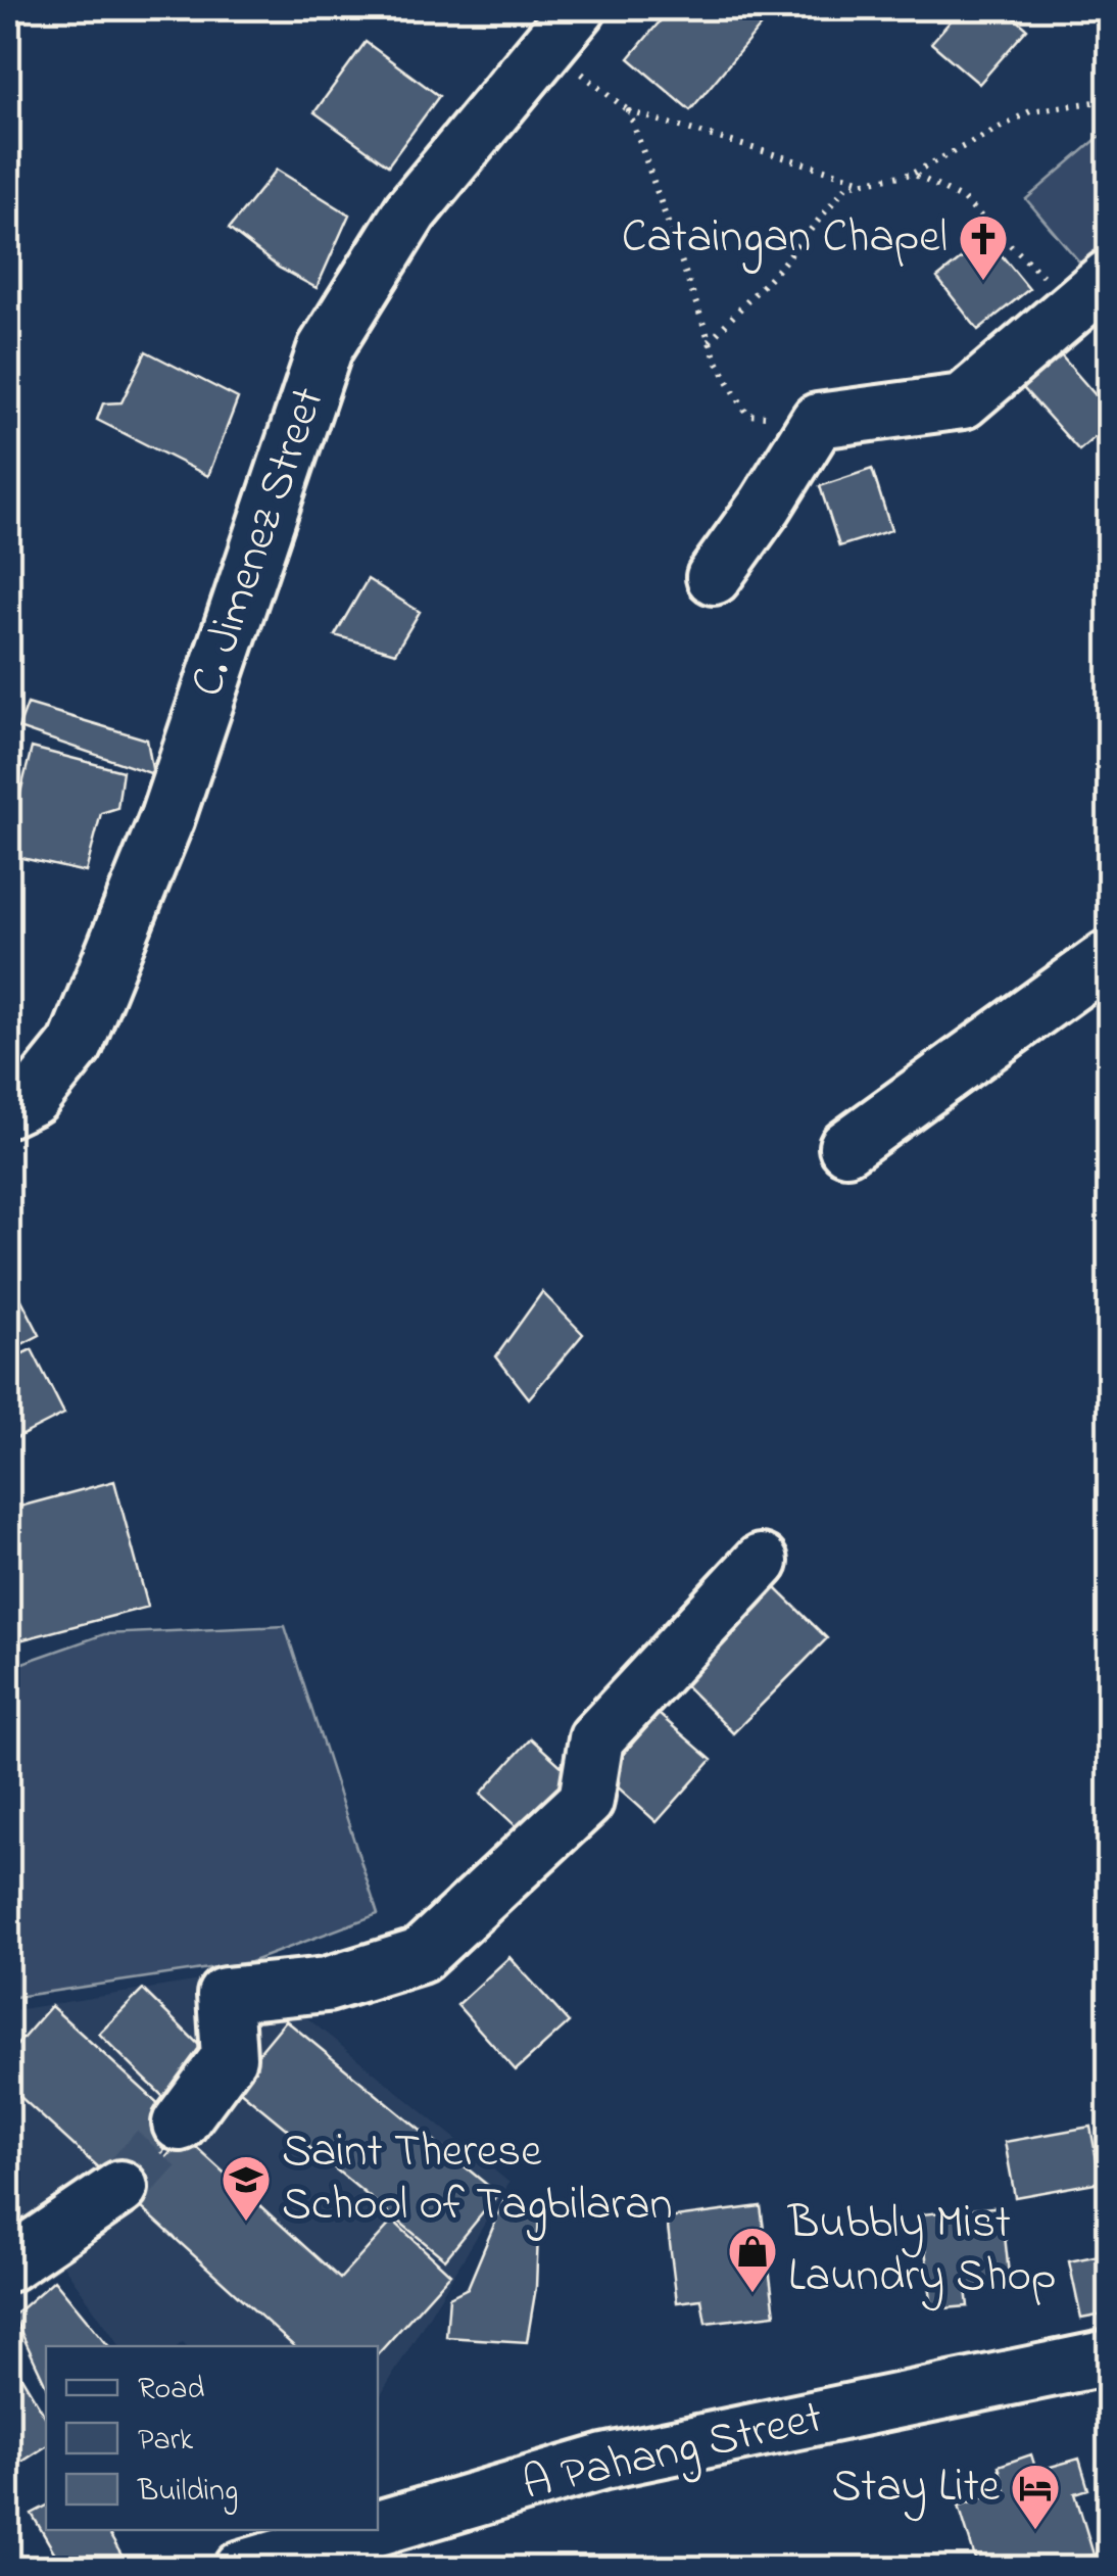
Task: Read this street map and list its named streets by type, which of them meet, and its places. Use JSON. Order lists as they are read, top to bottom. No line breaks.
{"streets":{"street":["C. Jimenez Street","A Pahang Street"]},"places":{"church":["Cataingan Chapel"],"school or university":["Saint Therese School of Tagbilaran"],"shop":["Bubbly Mist Laundry Shop"],"hotel":["Stay Lite"]},"legend":["Road","Park","Building"]}
